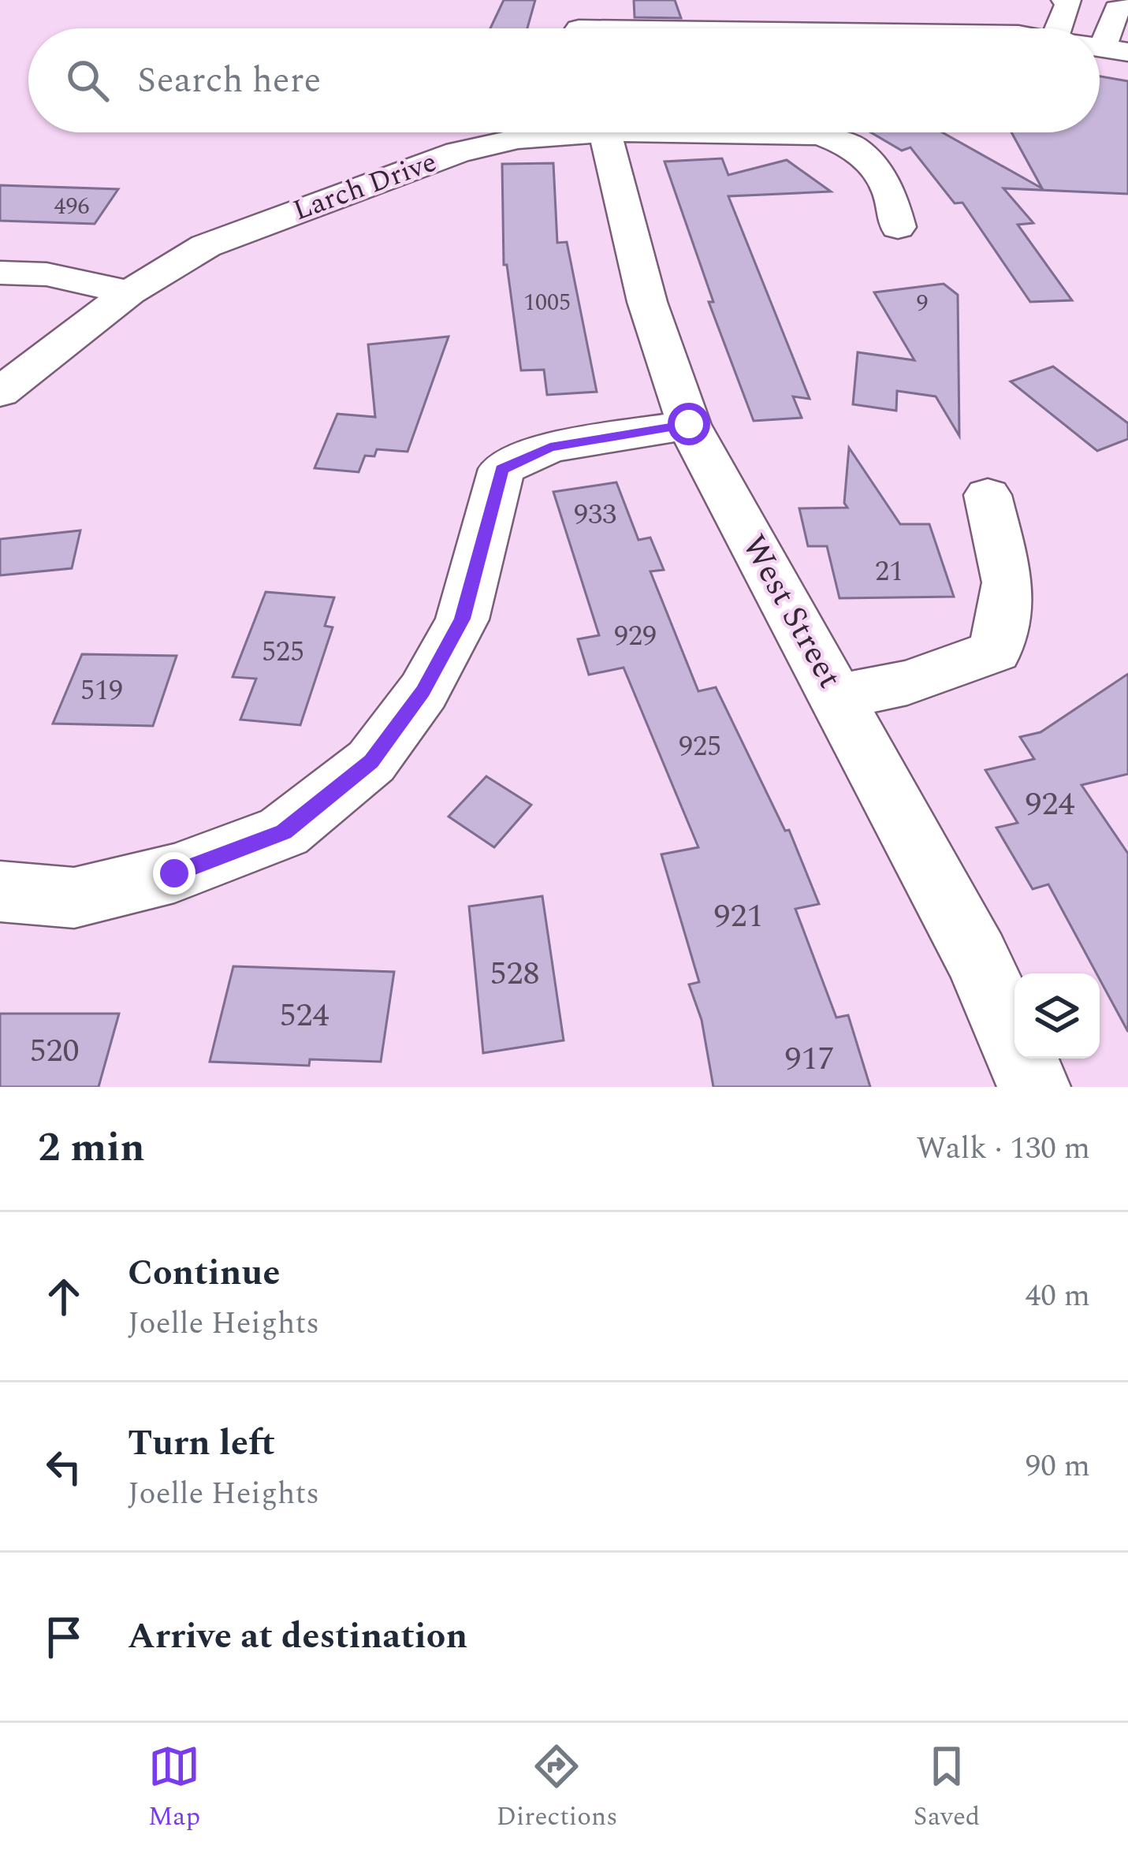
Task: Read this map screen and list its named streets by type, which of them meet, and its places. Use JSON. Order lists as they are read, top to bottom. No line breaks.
{"streets":{"street":["Larch Drive","West Street"]},"house_numbers":["496","1005","9","933","21","929","525","519","925","924","921","528","524","520","917"],"page":{"search":"Search here","heading":["2 min","Walk · 130 m"],"list":[["Continue","Joelle Heights","40 m"],["Turn left","Joelle Heights","90 m"],"Arrive at destination"],"nav":["Map","Directions","Saved"]}}
